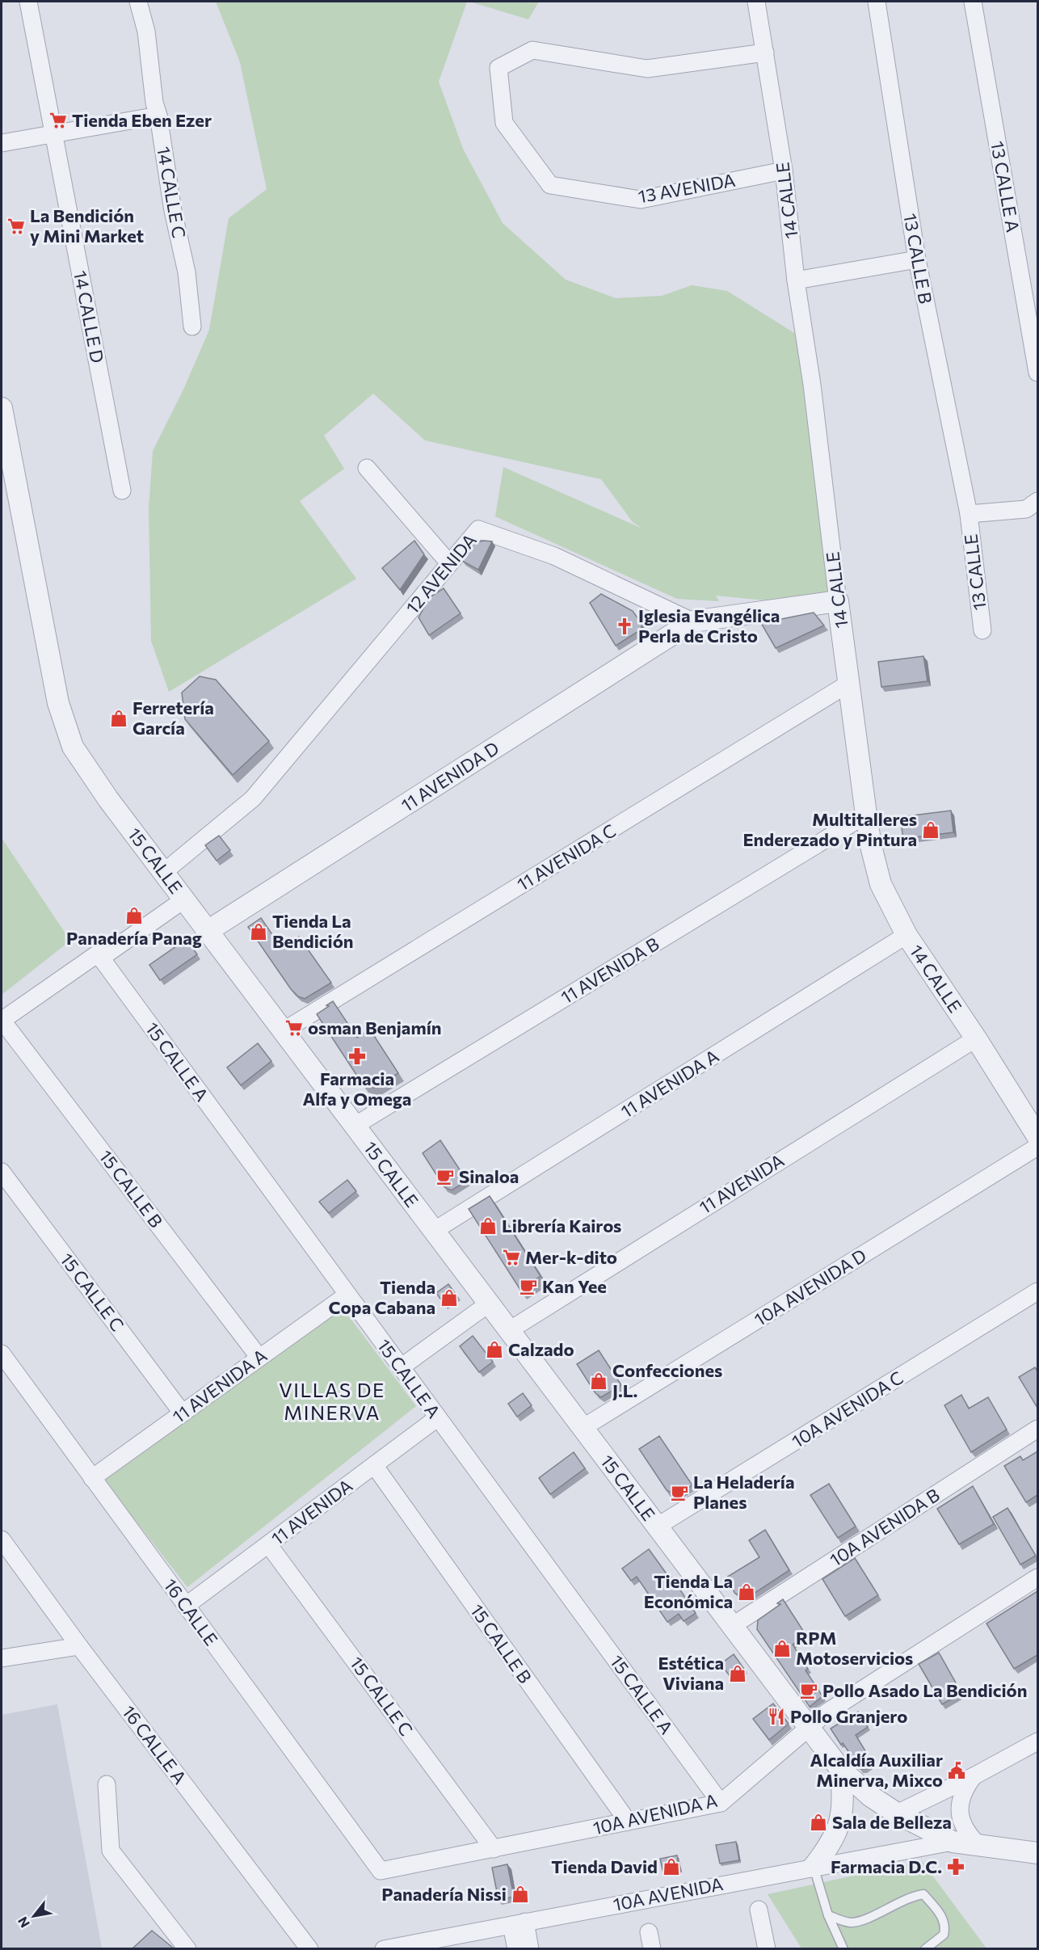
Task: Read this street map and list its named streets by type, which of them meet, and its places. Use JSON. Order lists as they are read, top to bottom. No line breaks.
{"streets":{"street":["13 CALLE A","13 AVENIDA","14 CALLE C","14 CALLE","13 CALLE B","14 CALLE D","13 CALLE","12 AVENIDA","11 AVENIDA D","11 AVENIDA C","15 CALLE","11 AVENIDA B","15 CALLE A","11 AVENIDA A","11 AVENIDA","15 CALLE B","10A AVENIDA D","15 CALLE C","10A AVENIDA C","10A AVENIDA B","16 CALLE","16 CALLE A","10A AVENIDA A","10A AVENIDA"]},"crossings":[["13 AVENIDA","14 CALLE"],["14 CALLE","11 AVENIDA C"],["14 CALLE","11 AVENIDA B"],["14 CALLE","11 AVENIDA A"],["14 CALLE","11 AVENIDA"],["13 CALLE B","13 CALLE"],["12 AVENIDA","11 AVENIDA D"],["12 AVENIDA","15 CALLE"],["11 AVENIDA D","15 CALLE"],["11 AVENIDA C","15 CALLE"],["15 CALLE","11 AVENIDA B"],["15 CALLE","11 AVENIDA A"],["15 CALLE","11 AVENIDA"],["15 CALLE","10A AVENIDA D"],["15 CALLE","10A AVENIDA C"],["15 CALLE","10A AVENIDA B"],["15 CALLE","10A AVENIDA A"],["15 CALLE","10A AVENIDA"],["15 CALLE A","11 AVENIDA A"],["15 CALLE A","11 AVENIDA"],["15 CALLE A","10A AVENIDA A"],["11 AVENIDA A","15 CALLE B"],["11 AVENIDA A","15 CALLE C"],["11 AVENIDA A","16 CALLE"],["11 AVENIDA","15 CALLE B"],["11 AVENIDA","15 CALLE C"],["11 AVENIDA","16 CALLE"],["15 CALLE B","10A AVENIDA A"],["15 CALLE C","10A AVENIDA A"],["16 CALLE","10A AVENIDA A"]],"districts":["VILLAS DE MINERVA"],"places":{"supermarket":["Tienda Eben Ezer","La Bendición y Mini Market","osman Benjamín","Mer-k-dito"],"church":["Iglesia Evangélica Perla de Cristo"],"shop":["Ferretería García","Multitalleres Enderezado y Pintura","Panadería Panag","Tienda La Bendición","Librería Kairos","Tienda Copa Cabana","Calzado","Confecciones J.L.","Tienda La Económica","RPM Motoservicios","Estética Viviana","Sala de Belleza","Tienda David","Panadería Nissi"],"pharmacy":["Farmacia Alfa y Omega","Farmacia D.C."],"cafe":["Sinaloa","Kan Yee","La Heladería Planes","Pollo Asado La Bendición"],"restaurant":["Pollo Granjero"],"public building":["Alcaldía Auxiliar Minerva, Mixco"]},"north":"bottom left"}
